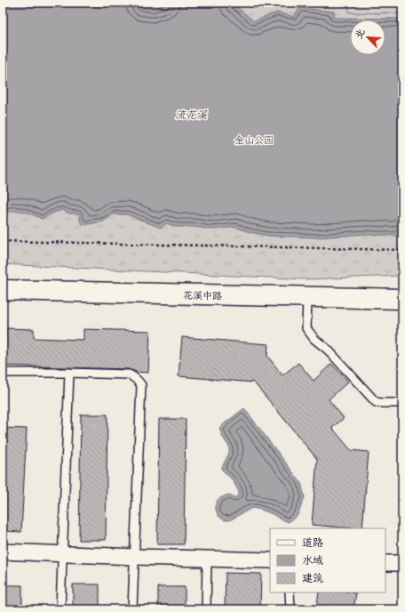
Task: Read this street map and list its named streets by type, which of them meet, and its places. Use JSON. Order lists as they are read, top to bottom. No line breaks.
{"streets":{"street":["花溪中路"]},"water":["流花溪"],"parks":["金山公园"],"legend":["道路","水域","建筑"],"north":"top left"}
